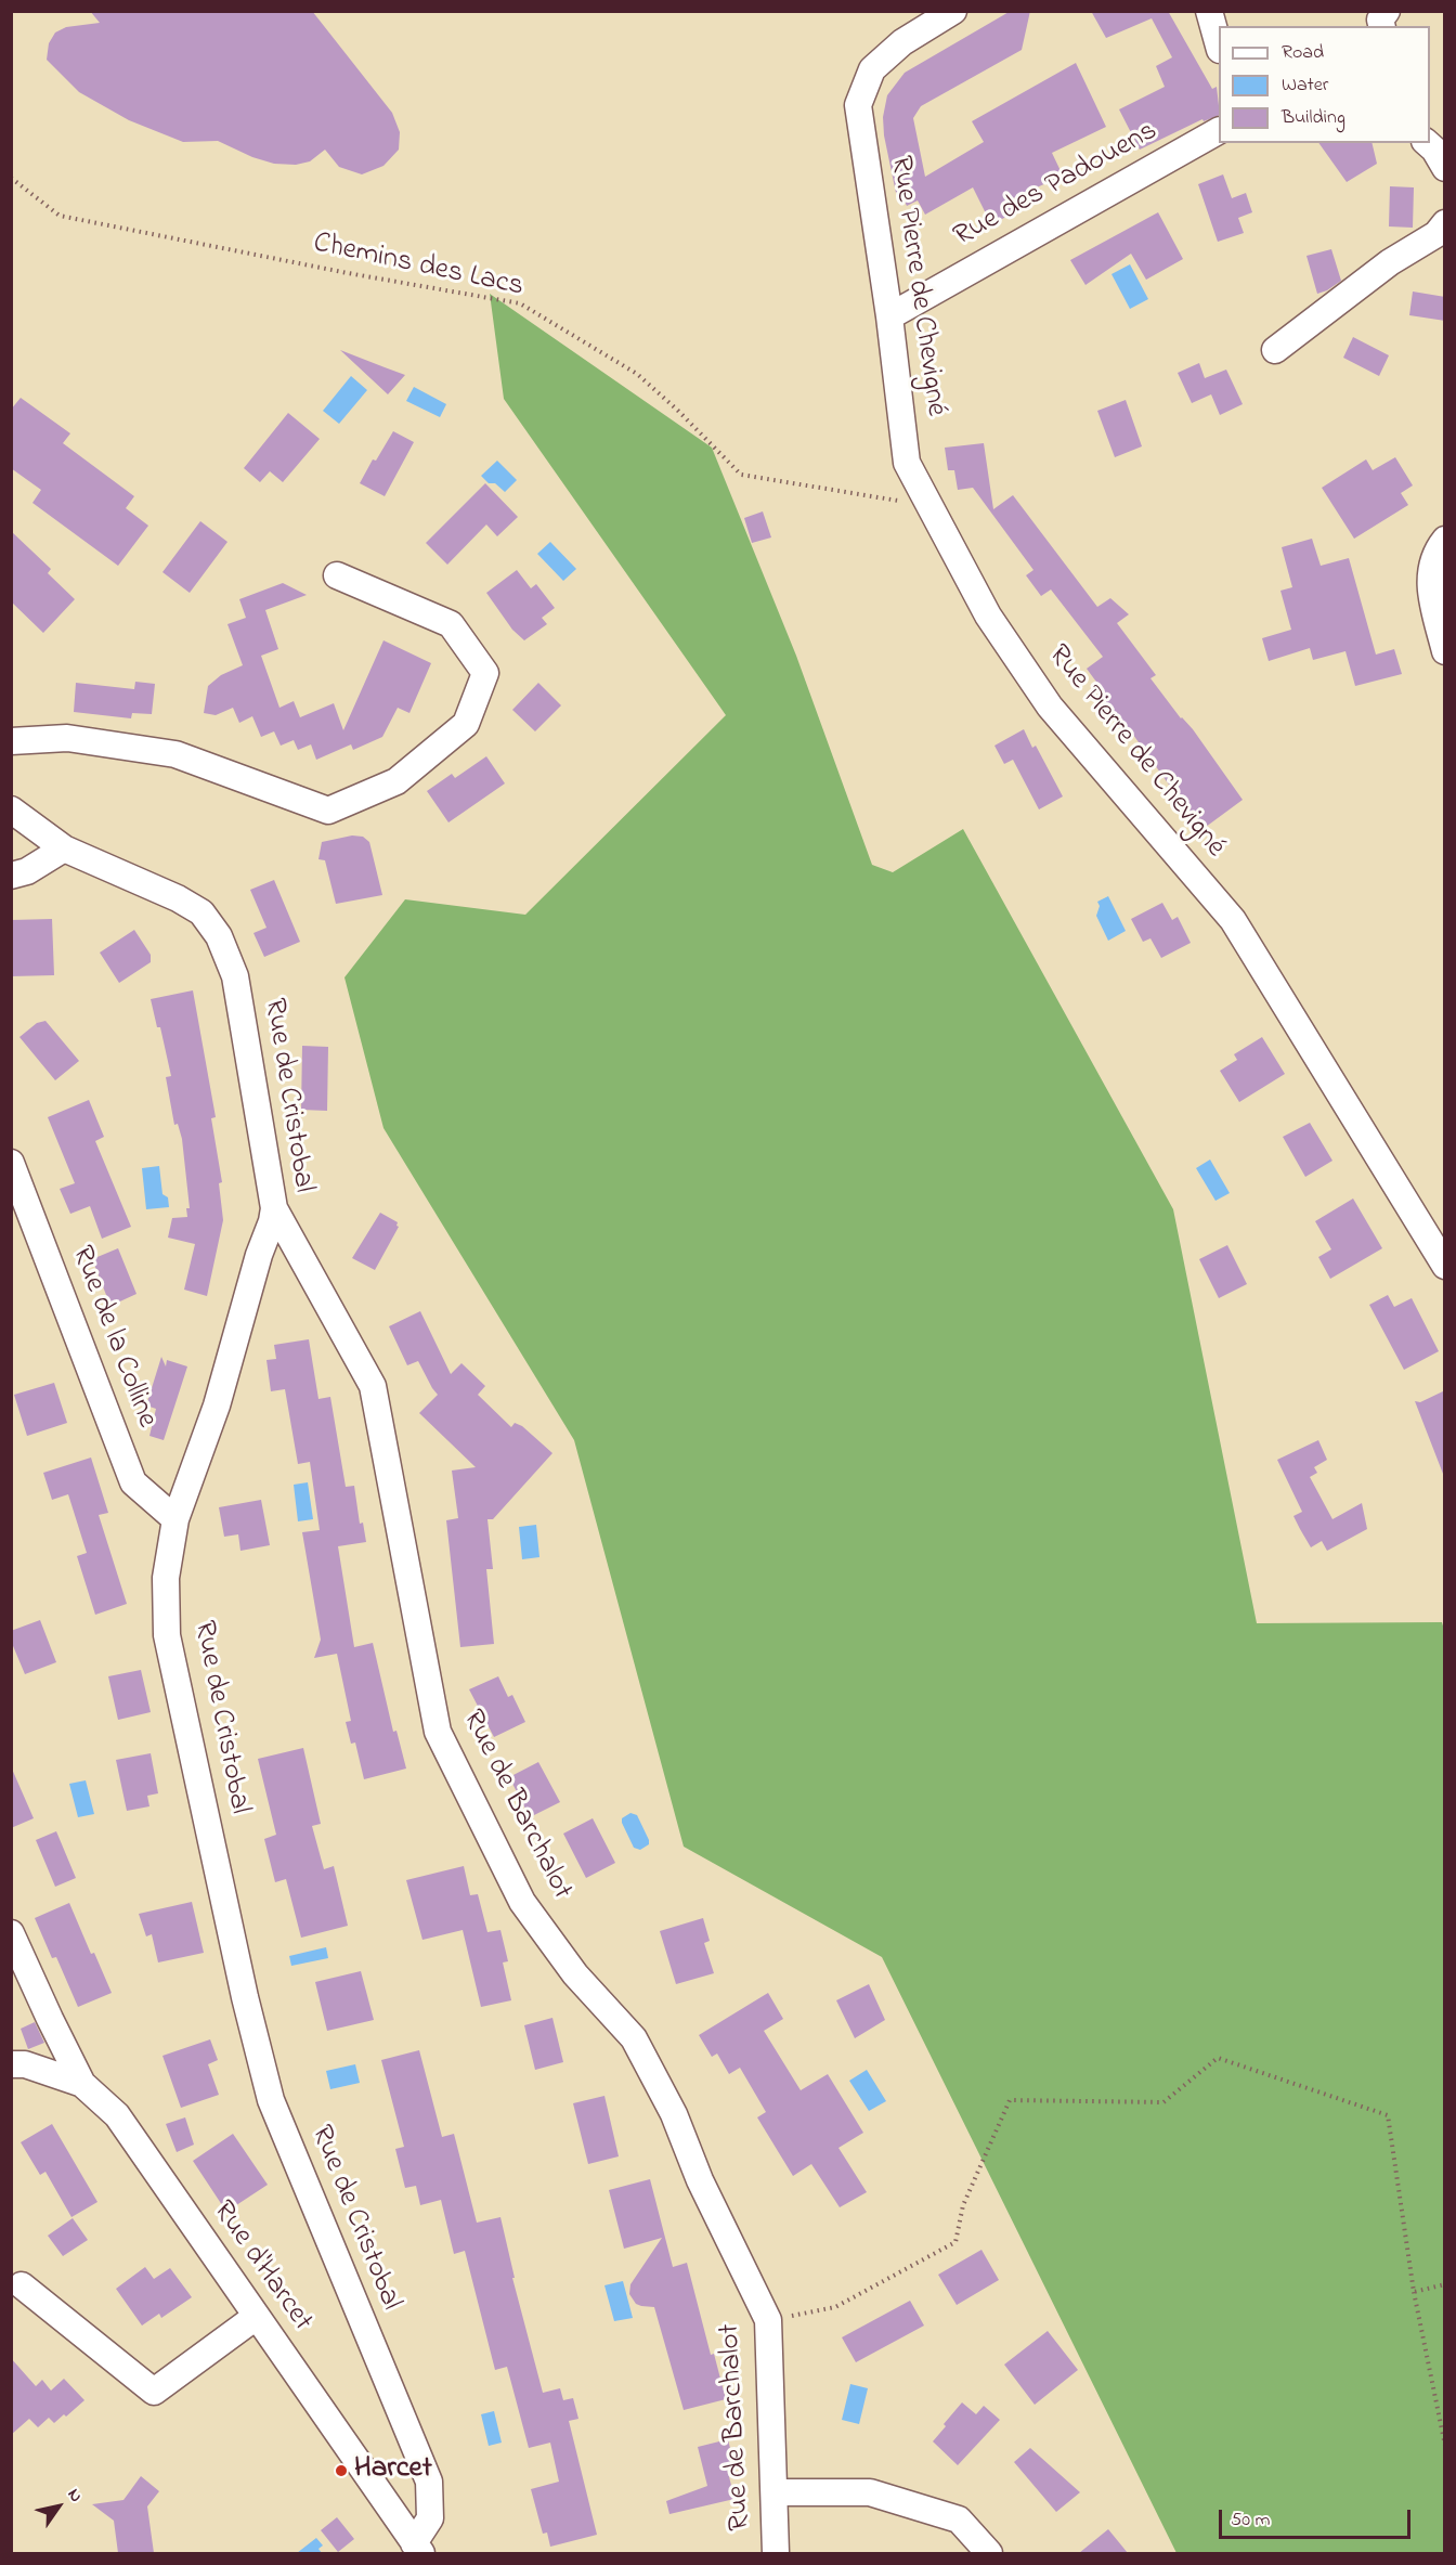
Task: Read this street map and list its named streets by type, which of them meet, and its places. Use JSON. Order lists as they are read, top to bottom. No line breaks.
{"streets":{"street":["Rue des Padouens","Rue Pierre de Chevigné","Rue de Cristobal","Rue de la Colline","Rue de Barchalot","Rue d'Harcet"],"path":["Chemins des Lacs"]},"crossings":[["Rue des Padouens","Rue Pierre de Chevigné"],["Chemins des Lacs","Rue Pierre de Chevigné"],["Rue de Cristobal","Rue de la Colline"],["Rue de Cristobal","Rue de Barchalot"],["Rue de Cristobal","Rue d'Harcet"]],"places":["Harcet"],"legend":["Road","Water","Building"],"scale_bar":"50 m","north":"top right"}
